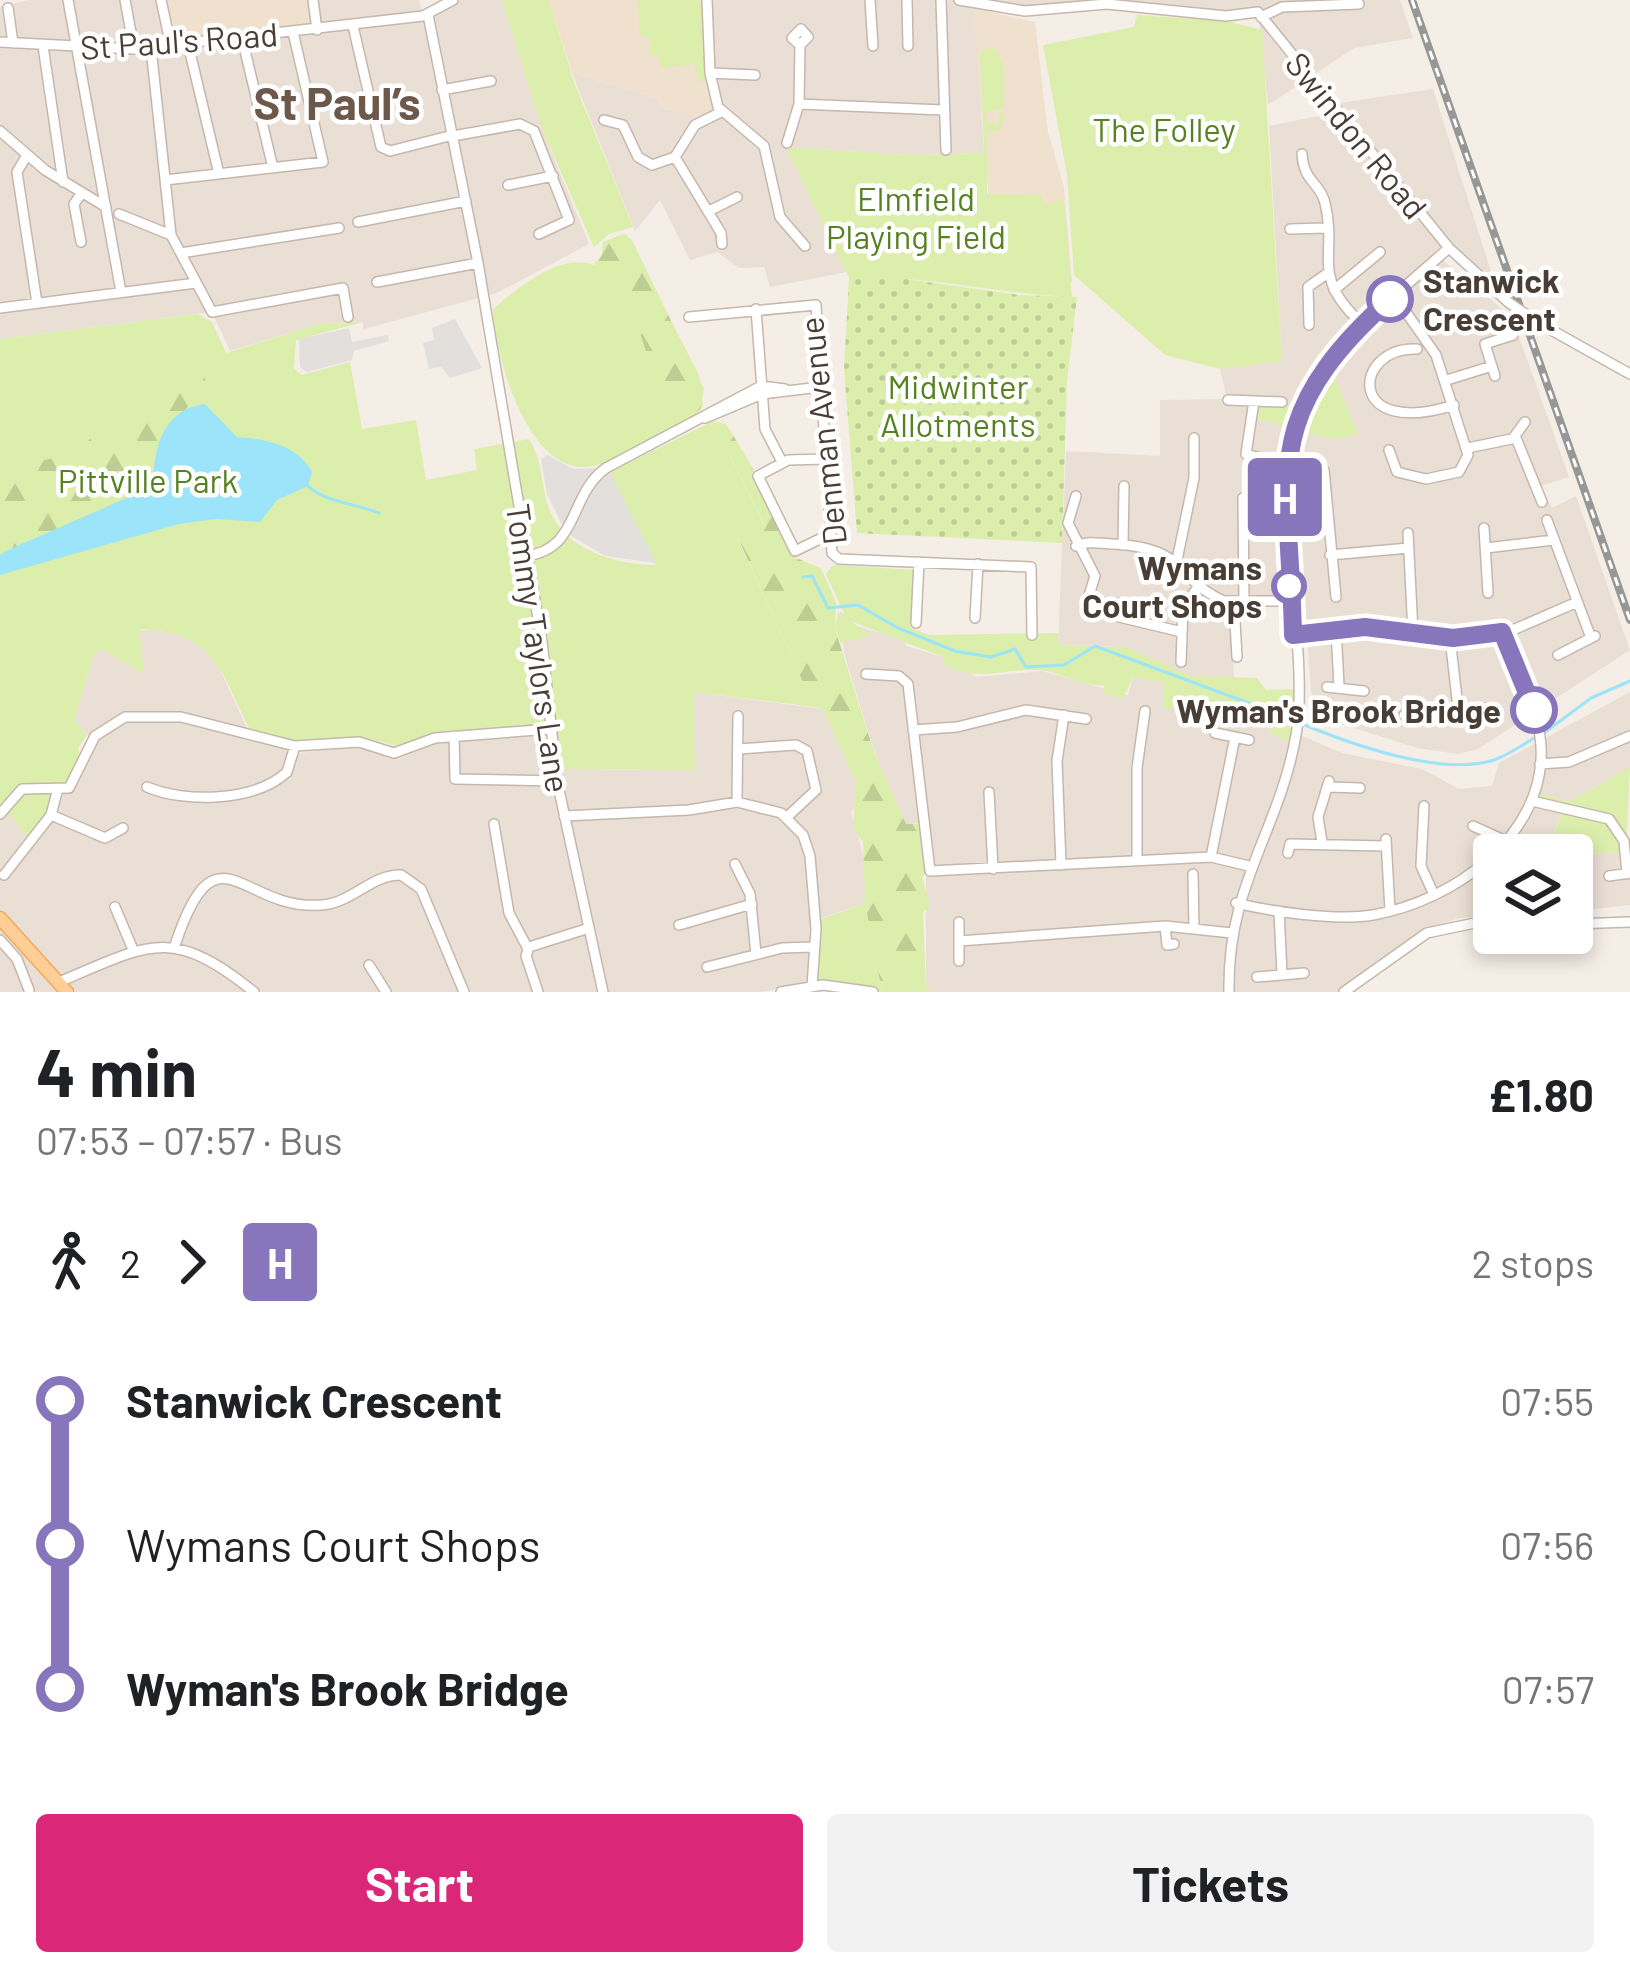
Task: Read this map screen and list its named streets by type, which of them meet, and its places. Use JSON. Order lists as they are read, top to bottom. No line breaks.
{"streets":{"street":["St Paul's Road","Swindon Road","Denman Avenue","Tommy Taylors Lane"]},"crossings":[["St Paul's Road","Tommy Taylors Lane"]],"districts":["St Paul’s"],"parks":["The Folley","Elmfield Playing Field","Midwinter Allotments","Pittville Park"],"places":["Stanwick Crescent","Wymans Court Shops","Wyman's Brook Bridge"],"lines":["bus line H"],"page":{"on_map":"H","heading":["4 min","07:53 – 07:57 · Bus","£1.80"],"legs":["2","H","2 stops"],"list":[{"name":"Stanwick Crescent","value":"07:55"},{"name":"Wymans Court Shops","value":"07:56"},{"name":"Wyman's Brook Bridge","value":"07:57"}],"buttons":["Start","Tickets"]}}
